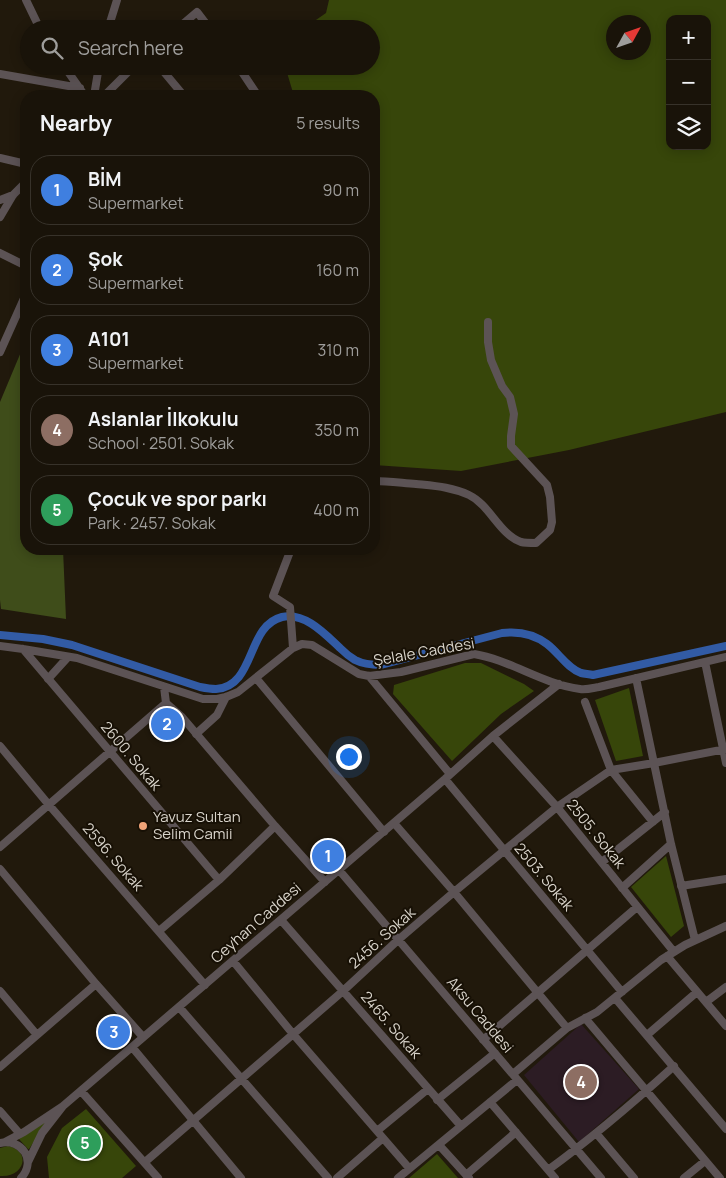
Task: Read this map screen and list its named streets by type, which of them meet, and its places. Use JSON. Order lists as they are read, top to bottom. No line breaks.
{"streets":{"street":["Şelale Caddesi","2600. Sokak","2505. Sokak","2596. Sokak","2503. Sokak","Ceyhan Caddesi","2456. Sokak","Aksu Caddesi","2465. Sokak"]},"crossings":[["Şelale Caddesi","2503. Sokak"],["Şelale Caddesi","Ceyhan Caddesi"],["2505. Sokak","Ceyhan Caddesi"],["2505. Sokak","2456. Sokak"],["2596. Sokak","Ceyhan Caddesi"],["2503. Sokak","Ceyhan Caddesi"],["2503. Sokak","2456. Sokak"],["Ceyhan Caddesi","Aksu Caddesi"],["Ceyhan Caddesi","2465. Sokak"],["2456. Sokak","Aksu Caddesi"],["2456. Sokak","2465. Sokak"]],"places":["Yavuz Sultan Selim Camii"],"north":"top right","page":{"map_buttons":["+","−"],"search":"Search here","heading":["Nearby","5 results"],"list":[{"mark":"1","name":"BİM","note":"Supermarket","value":"90 m"},{"mark":"2","name":"Şok","note":"Supermarket","value":"160 m"},{"mark":"3","name":"A101","note":"Supermarket","value":"310 m"},{"mark":"4","name":"Aslanlar İlkokulu","note":"School · 2501. Sokak","value":"350 m"},{"mark":"5","name":"Çocuk ve spor parkı","note":"Park · 2457. Sokak","value":"400 m"}],"pins":["2","1","3","4","5"]}}
